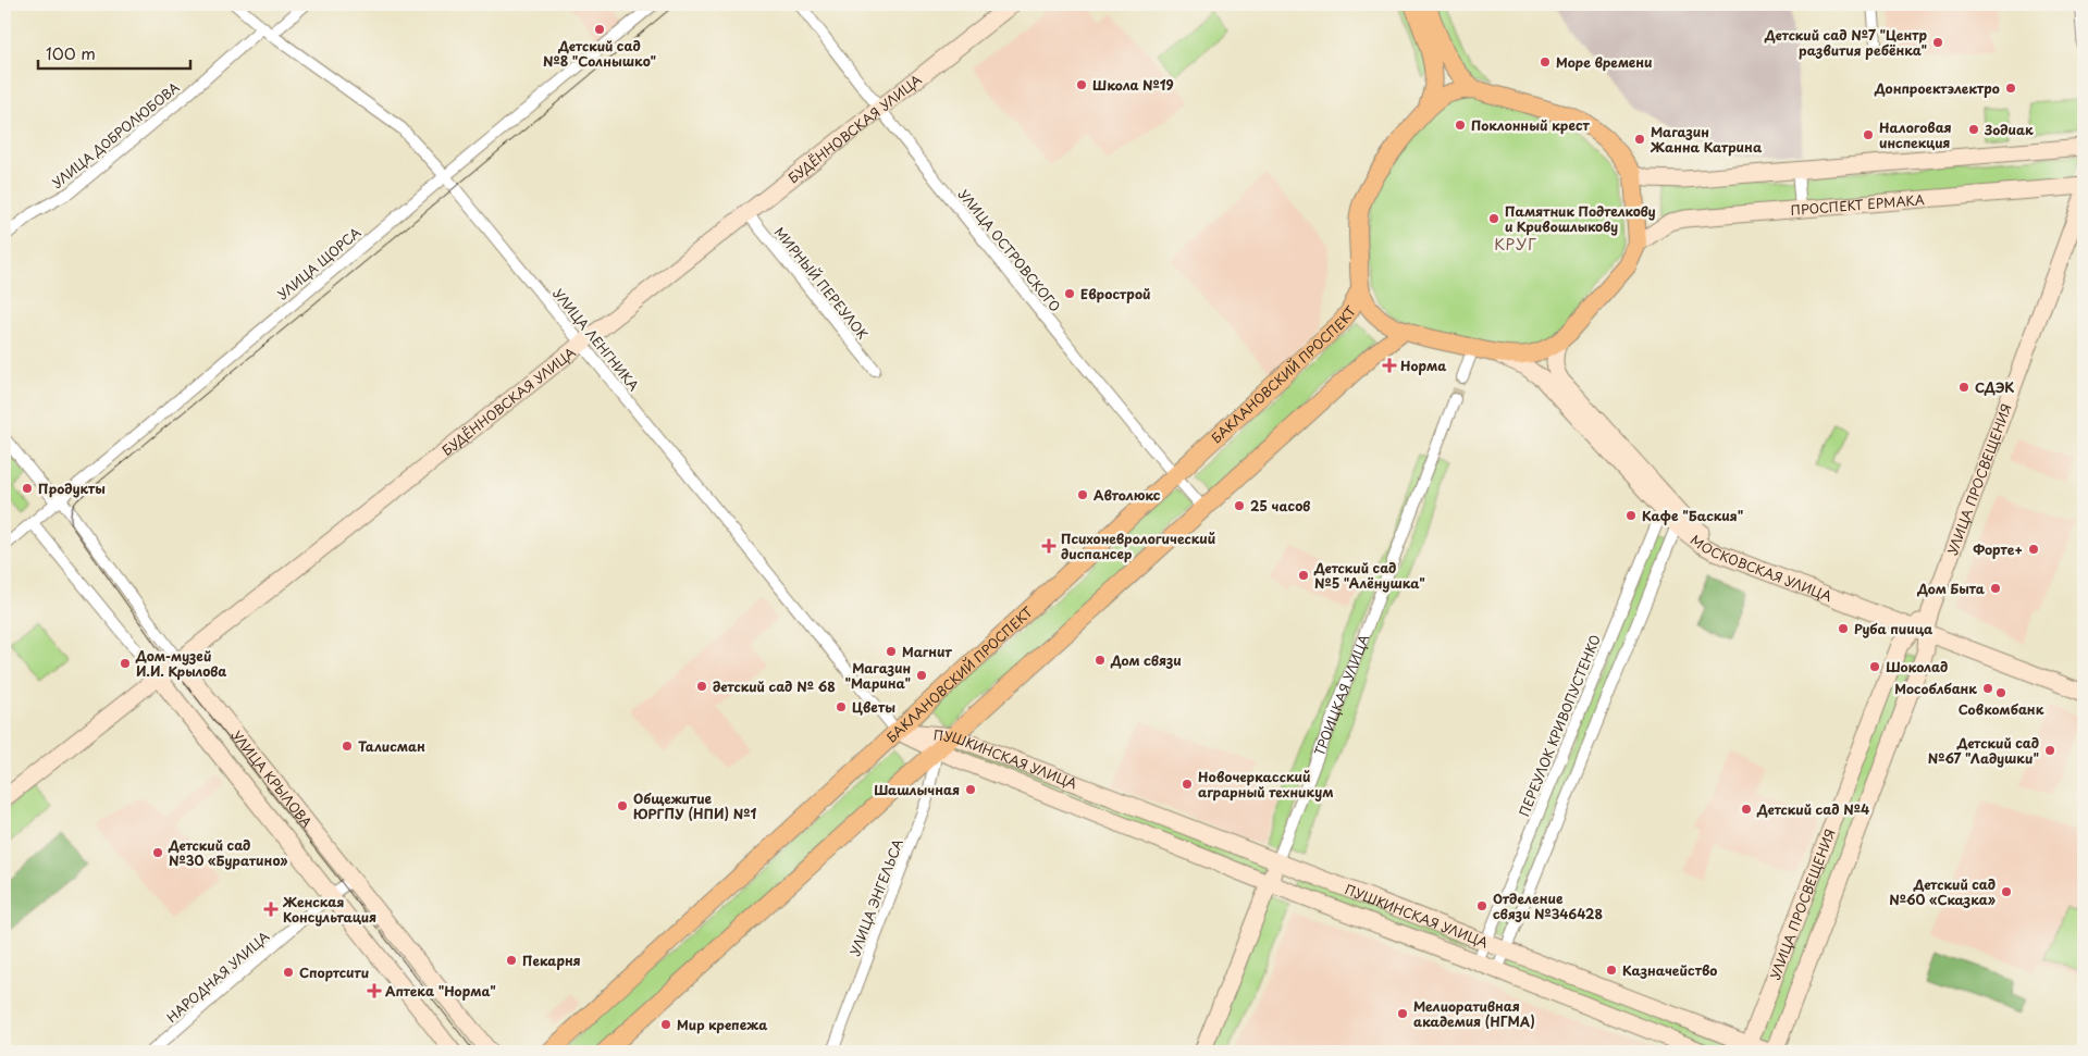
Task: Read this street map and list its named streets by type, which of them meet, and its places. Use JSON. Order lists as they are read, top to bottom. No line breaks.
{"streets":{"main road":["БАКЛАНОВСКИЙ ПРОСПЕКТ"],"street":["БУДЁННОВСКАЯ УЛИЦА","УЛИЦА ДОБРОЛЮБОВА","ПРОСПЕКТ ЕРМАКА","УЛИЦА ОСТРОВСКОГО","УЛИЦА ЩОРСА","МИРНЫЙ ПЕРЕУЛОК","УЛИЦА ЛЕНГНИКА","УЛИЦА ПРОСВЕЩЕНИЯ","МОСКОВСКАЯ УЛИЦА","ТРОИЦКАЯ УЛИЦА","ПЕРЕУЛОК КРИВОПУСТЕНКО","ПУШКИНСКАЯ УЛИЦА","УЛИЦА КРЫЛОВА","УЛИЦА ЭНГЕЛЬСА","НАРОДНАЯ УЛИЦА"]},"crossings":[["БУДЁННОВСКАЯ УЛИЦА","УЛИЦА ОСТРОВСКОГО"],["БУДЁННОВСКАЯ УЛИЦА","МИРНЫЙ ПЕРЕУЛОК"],["БУДЁННОВСКАЯ УЛИЦА","УЛИЦА ЛЕНГНИКА"],["БУДЁННОВСКАЯ УЛИЦА","УЛИЦА КРЫЛОВА"],["УЛИЦА ДОБРОЛЮБОВА","УЛИЦА ЛЕНГНИКА"],["УЛИЦА ОСТРОВСКОГО","БАКЛАНОВСКИЙ ПРОСПЕКТ"],["УЛИЦА ЩОРСА","УЛИЦА ЛЕНГНИКА"],["УЛИЦА ЩОРСА","УЛИЦА КРЫЛОВА"],["УЛИЦА ЛЕНГНИКА","БАКЛАНОВСКИЙ ПРОСПЕКТ"],["УЛИЦА ЛЕНГНИКА","ПУШКИНСКАЯ УЛИЦА"],["БАКЛАНОВСКИЙ ПРОСПЕКТ","ПУШКИНСКАЯ УЛИЦА"],["УЛИЦА ПРОСВЕЩЕНИЯ","МОСКОВСКАЯ УЛИЦА"],["УЛИЦА ПРОСВЕЩЕНИЯ","ПУШКИНСКАЯ УЛИЦА"],["МОСКОВСКАЯ УЛИЦА","ПЕРЕУЛОК КРИВОПУСТЕНКО"],["ТРОИЦКАЯ УЛИЦА","ПУШКИНСКАЯ УЛИЦА"],["ПЕРЕУЛОК КРИВОПУСТЕНКО","ПУШКИНСКАЯ УЛИЦА"],["ПУШКИНСКАЯ УЛИЦА","УЛИЦА ЭНГЕЛЬСА"],["УЛИЦА КРЫЛОВА","НАРОДНАЯ УЛИЦА"]],"districts":["КРУГ"],"places":{"other":["Детский сад №8 \"Солнышко\"","Детский сад №7 \"Центр развития ребёнка\"","Море времени","Школа №19","Донпроектэлектро","Поклонный крест","Зодиак","Налоговая инспекция","Магазин Жанна Катрина","Памятник Подтелкову и Кривошлыкову","Еврострой","СДЭК","Продукты","Автолюкс","25 часов","Кафе \"Баския\"","Форте+","Детский сад №5 \"Алёнушка\"","Дом Быта","Руба пиица","Магнит","Дом связи","Дом-музей И.И. Крылова","Шоколад","Магазин \"Марина\"","детский сад № 68","Мособлбанк","Совкомбанк","Цветы","Талисман","Детский сад №67 \"Ладушки\"","Новочеркасский аграрный техникум","Шашлычная","Общежитие ЮРГПУ (НПИ) №1","Детский сад №4","Детский сад №30 «Буратино»","Детский сад №60 «Сказка»","Отделение связи №346428","Пекарня","Казначейство","Спортсити","Мелиоративная академия (НГМА)","Мир крепежа"],"health":["Норма","Психоневрологический диспансер","Женская Консультация","Аптека \"Норма\""]},"scale_bar":"100 m"}
